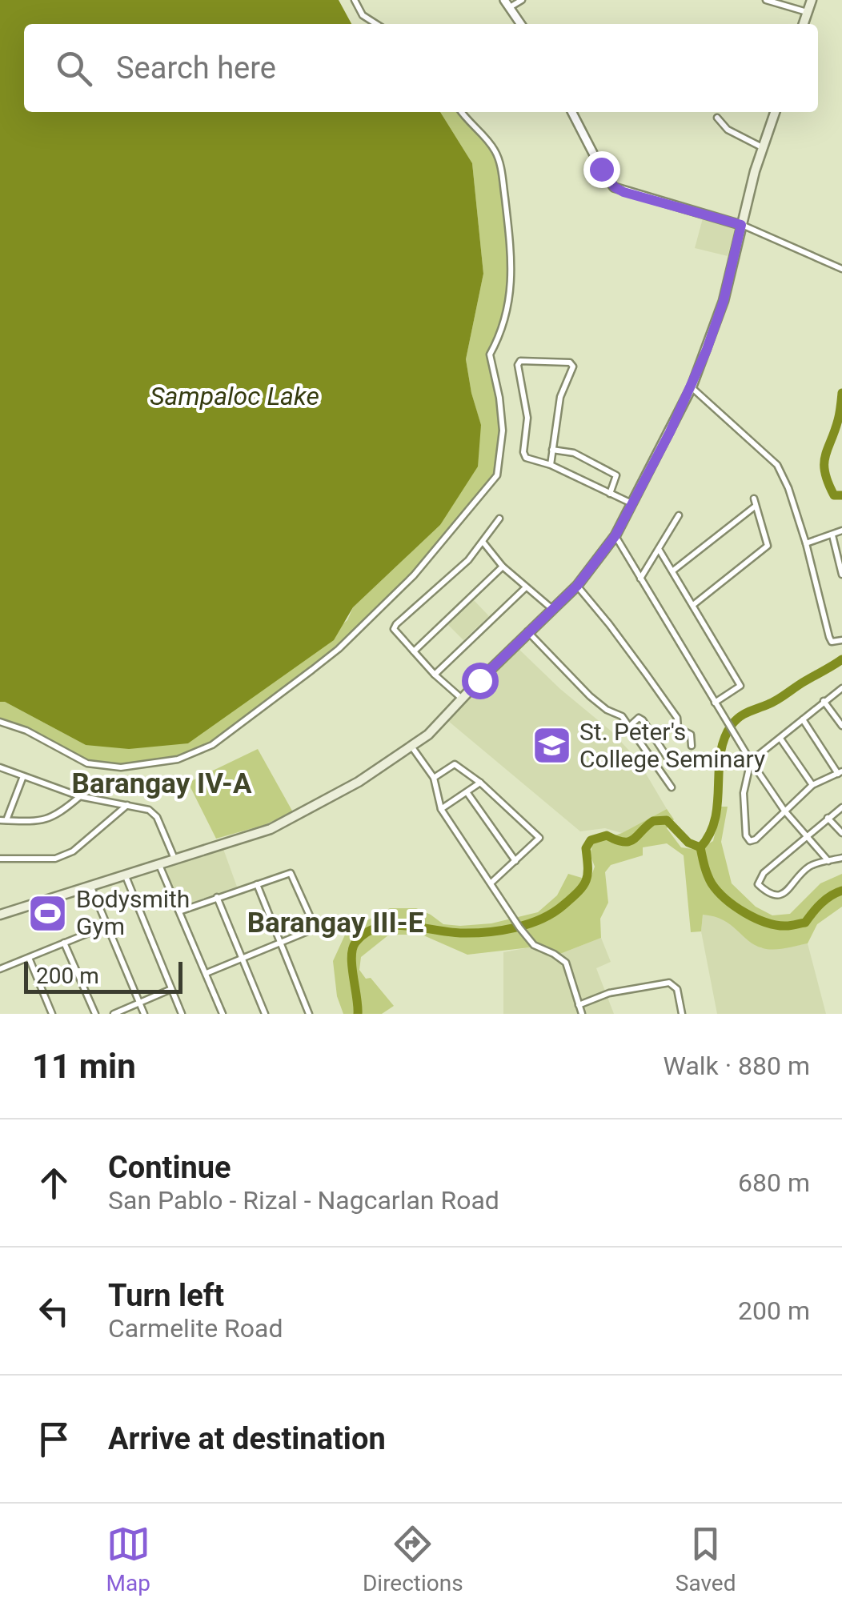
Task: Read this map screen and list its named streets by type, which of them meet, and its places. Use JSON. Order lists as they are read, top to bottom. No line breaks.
{"districts":["Barangay IV-A","Barangay III-E"],"water":["Sampaloc Lake"],"places":{"school or university":["St. Peter's College Seminary"],"sports":["Bodysmith Gym"]},"scale_bar":"200 m","page":{"search":"Search here","scale":"200 m","heading":["11 min","Walk · 880 m"],"list":[["Continue","San Pablo - Rizal - Nagcarlan Road","680 m"],["Turn left","Carmelite Road","200 m"],"Arrive at destination"],"nav":["Map","Directions","Saved"]}}
